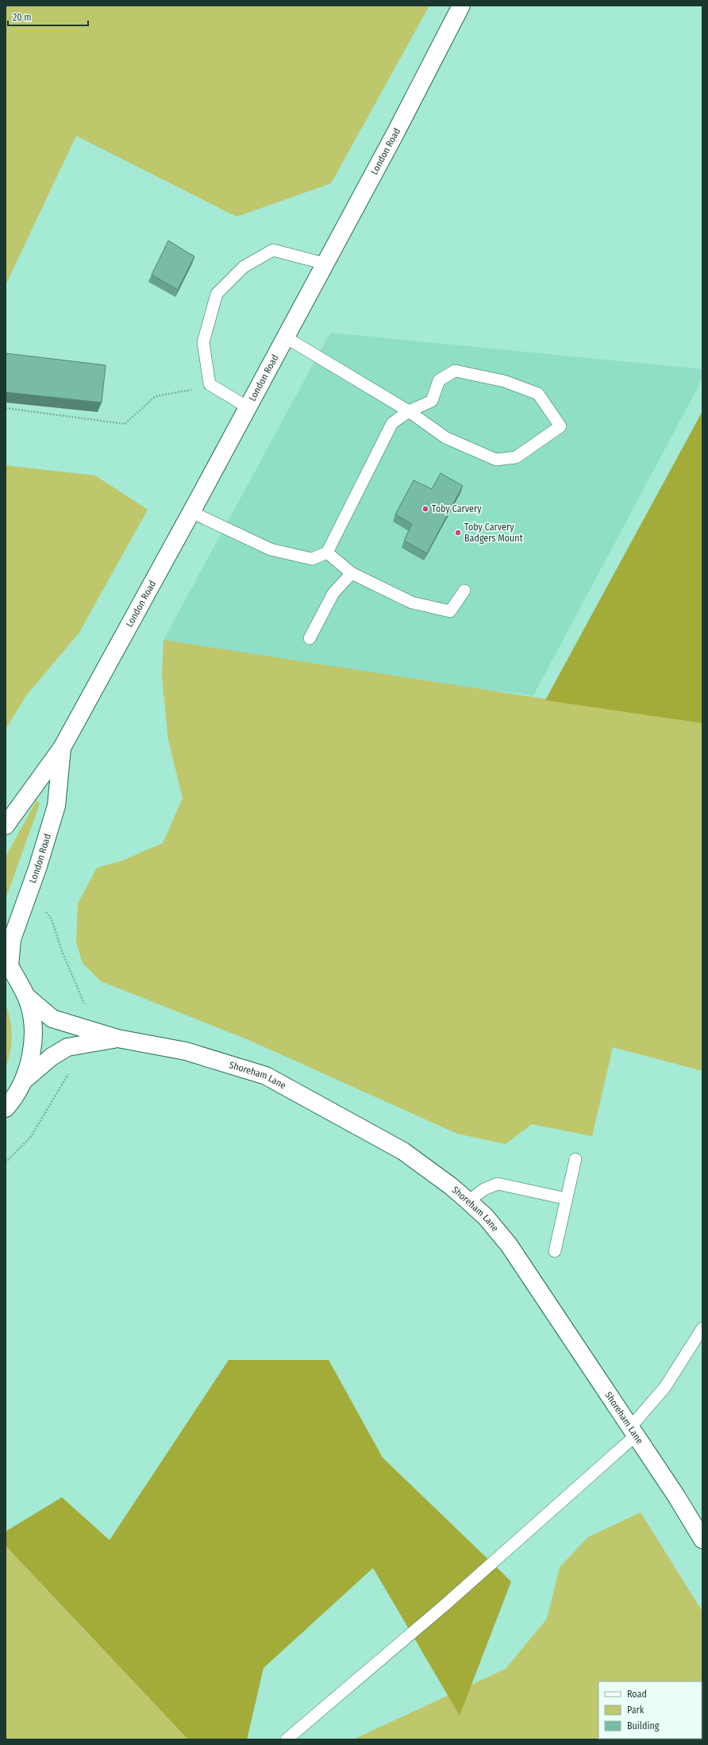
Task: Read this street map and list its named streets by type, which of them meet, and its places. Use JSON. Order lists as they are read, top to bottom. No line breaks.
{"streets":{"main road":["London Road","Shoreham Lane"]},"places":["Toby Carvery","Toby Carvery Badgers Mount"],"legend":["Road","Park","Building"],"scale_bar":"20 m"}
